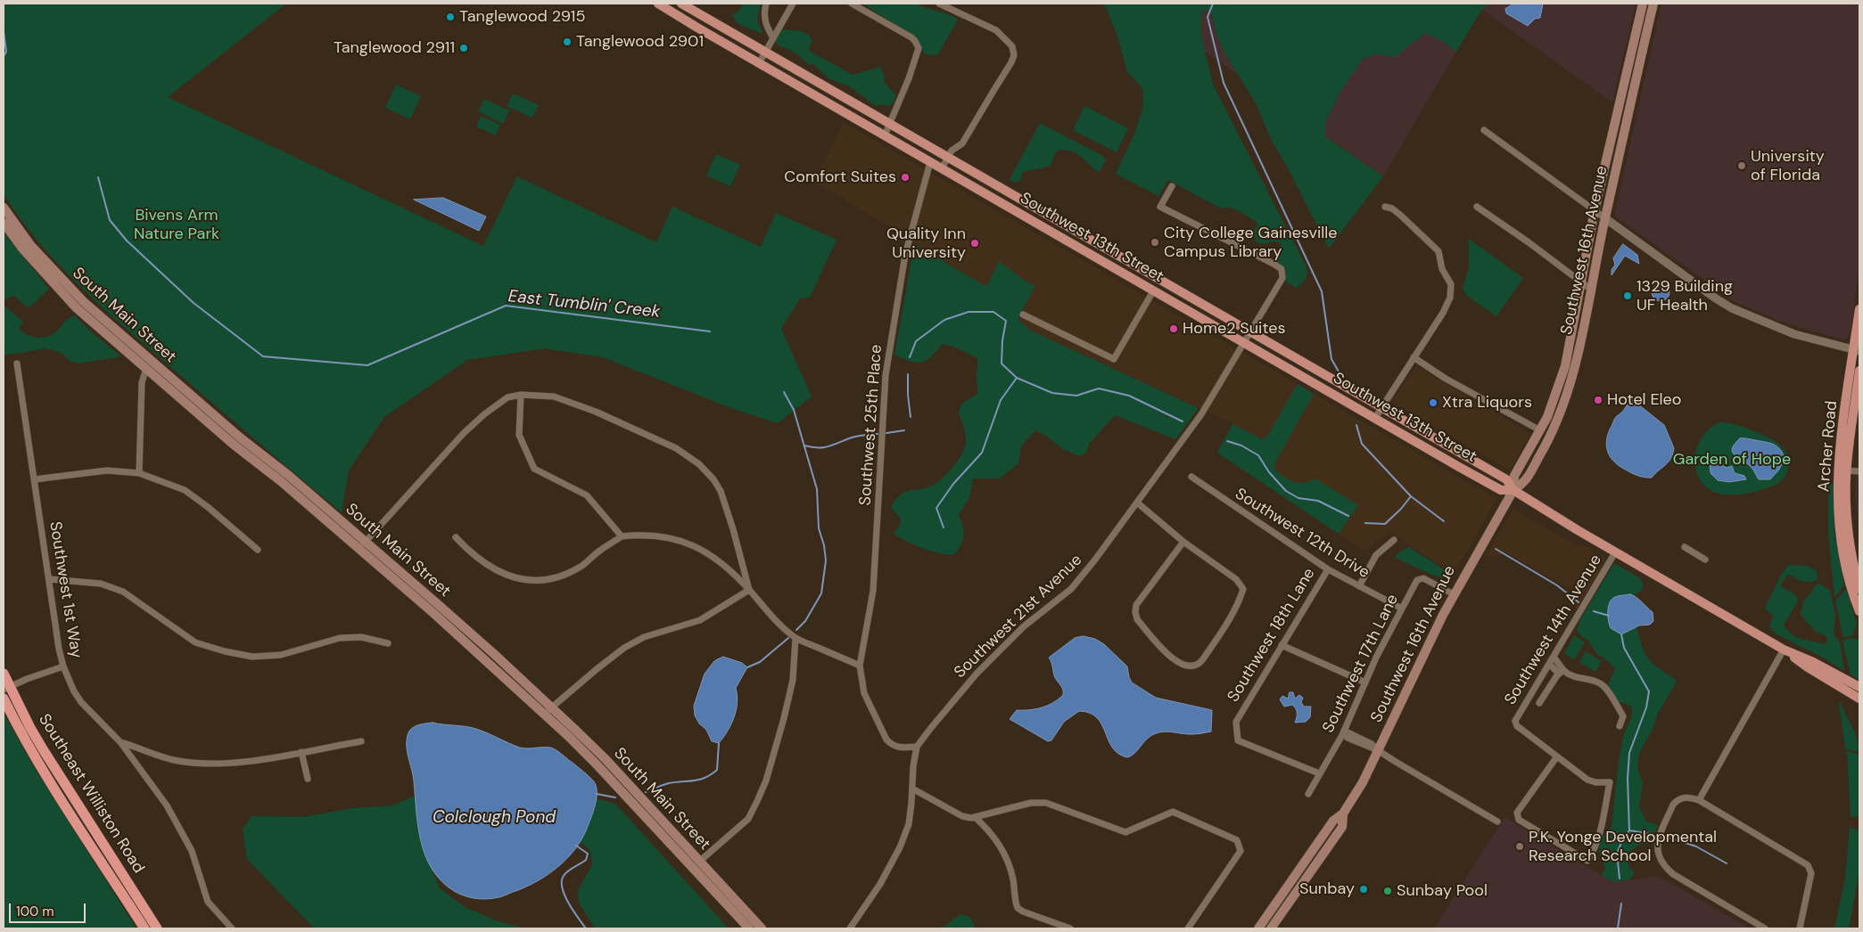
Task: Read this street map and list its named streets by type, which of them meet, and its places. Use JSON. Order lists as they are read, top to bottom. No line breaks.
{"streets":{"highway":["Southeast Williston Road"],"main road":["Southwest 13th Street","Southwest 16th Avenue","South Main Street","Archer Road"],"street":["Southwest 25th Place","Southwest 12th Drive","Southwest 1st Way","Southwest 21st Avenue","Southwest 14th Avenue","Southwest 18th Lane","Southwest 17th Lane"]},"crossings":[["Southwest 13th Street","Southwest 16th Avenue"],["Southwest 13th Street","Southwest 25th Place"],["Southwest 13th Street","Southwest 21st Avenue"],["Southwest 13th Street","Southwest 14th Avenue"],["Southwest 16th Avenue","Southwest 17th Lane"],["Southwest 25th Place","Southwest 21st Avenue"],["Southwest 12th Drive","Southwest 18th Lane"],["Southwest 12th Drive","Southwest 17th Lane"],["Southwest 18th Lane","Southwest 17th Lane"]],"water":["East Tumblin' Creek","Colclough Pond"],"parks":["Bivens Arm Nature Park","Garden of Hope"],"places":["Tanglewood 2915","Tanglewood 2901","Tanglewood 2911","University of Florida","Comfort Suites","City College Gainesville Campus Library","Quality Inn University","1329 Building UF Health","Home2 Suites","Hotel Eleo","Xtra Liquors","P.K. Yonge Developmental Research School","Sunbay","Sunbay Pool"],"scale_bar":"100 m"}
